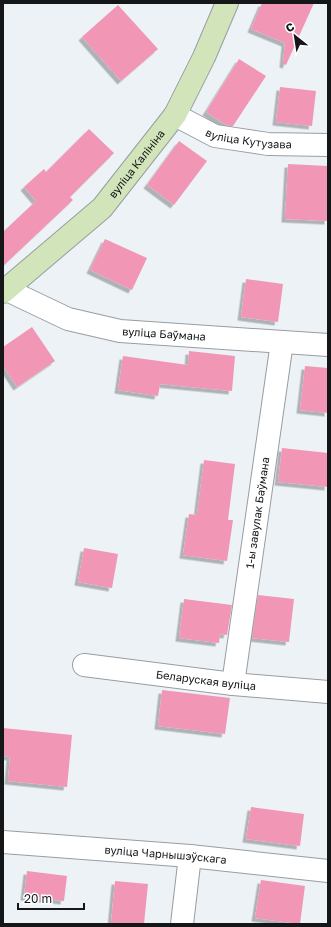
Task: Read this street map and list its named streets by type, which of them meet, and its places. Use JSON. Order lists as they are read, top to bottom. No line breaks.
{"streets":{"main road":["вуліца Калініна"],"street":["вуліца Кутузава","вуліца Баўмана","1-ы завулак Баўмана","Беларуская вуліца","вуліца Чарнышэўскага"]},"crossings":[["вуліца Кутузава","вуліца Калініна"],["вуліца Калініна","вуліца Баўмана"],["вуліца Баўмана","1-ы завулак Баўмана"],["1-ы завулак Баўмана","Беларуская вуліца"]],"scale_bar":"20 m","north":"top left"}
